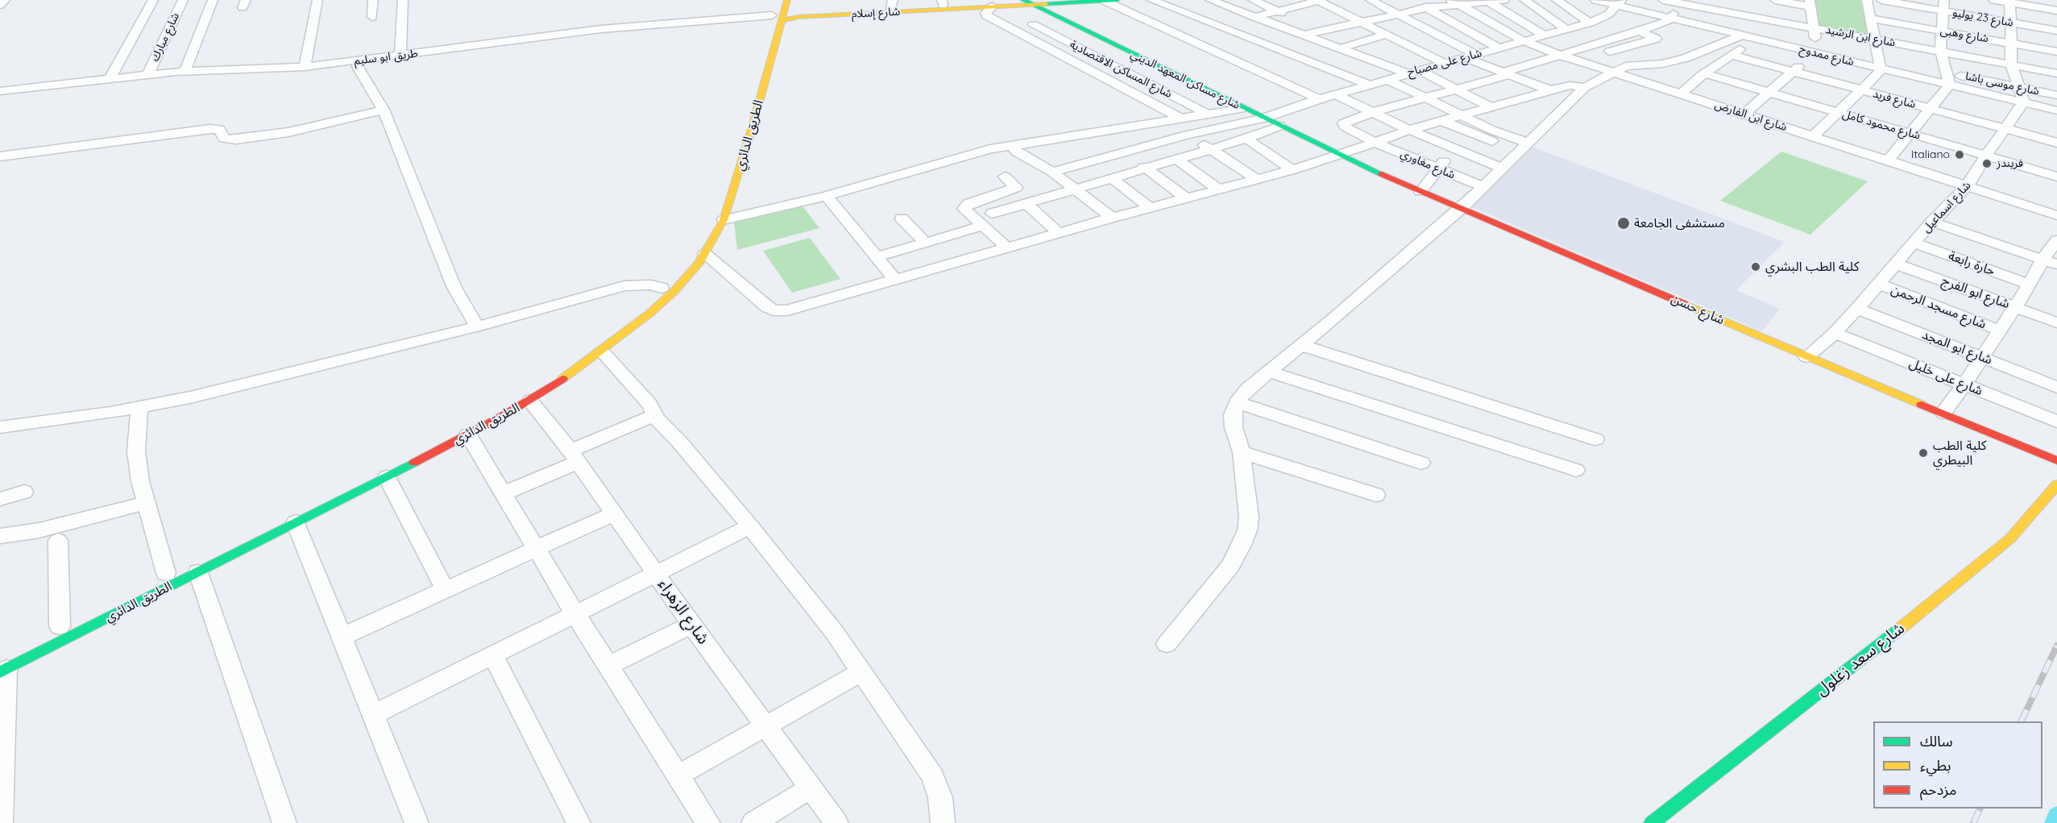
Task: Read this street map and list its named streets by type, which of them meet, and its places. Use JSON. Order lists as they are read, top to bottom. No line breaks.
{"streets":{"main road":["شارع إسلام","شارع مساكن المعهد الديني","الطريق الدائري","شارع حسن","شارع سعد زغلول"],"street":["شارع 23 يوليو","شارع وهبى","شارع ابن الرشيد","شارع مبارك","شارع ممدوح","طريق ابو سليم","شارع على مصباح","شارع المساكن الاقتصادية","شارع موسى باشا","شارع فريد","شارع ابن الفارض","شارع محمود كامل","شارع مغاوري","شارع اسماعيل","حارة رابعة","شارع ابو الفرج","شارع مسجد الرحمن","شارع ابو المجد","شارع على خليل","شارع الزهراء"]},"crossings":[["شارع إسلام","طريق ابو سليم"],["شارع إسلام","شارع مساكن المعهد الديني"],["شارع إسلام","الطريق الدائري"],["شارع مبارك","طريق ابو سليم"],["شارع ممدوح","شارع على مصباح"],["شارع ممدوح","شارع اسماعيل"],["طريق ابو سليم","الطريق الدائري"],["شارع على مصباح","شارع مساكن المعهد الديني"],["شارع على مصباح","شارع ابن الفارض"],["شارع مساكن المعهد الديني","شارع حسن"],["شارع فريد","شارع اسماعيل"],["شارع ابن الفارض","شارع اسماعيل"],["شارع محمود كامل","شارع اسماعيل"],["الطريق الدائري","شارع الزهراء"],["شارع اسماعيل","حارة رابعة"],["شارع اسماعيل","شارع ابو الفرج"],["شارع اسماعيل","شارع مسجد الرحمن"],["شارع اسماعيل","شارع حسن"],["شارع اسماعيل","شارع ابو المجد"],["شارع اسماعيل","شارع على خليل"]],"places":["Italiano","فريندز","مستشفى الجامعة","كلية الطب البشري","كلية الطب البيطري"],"legend":["سالك","بطيء","مزدحم"]}
